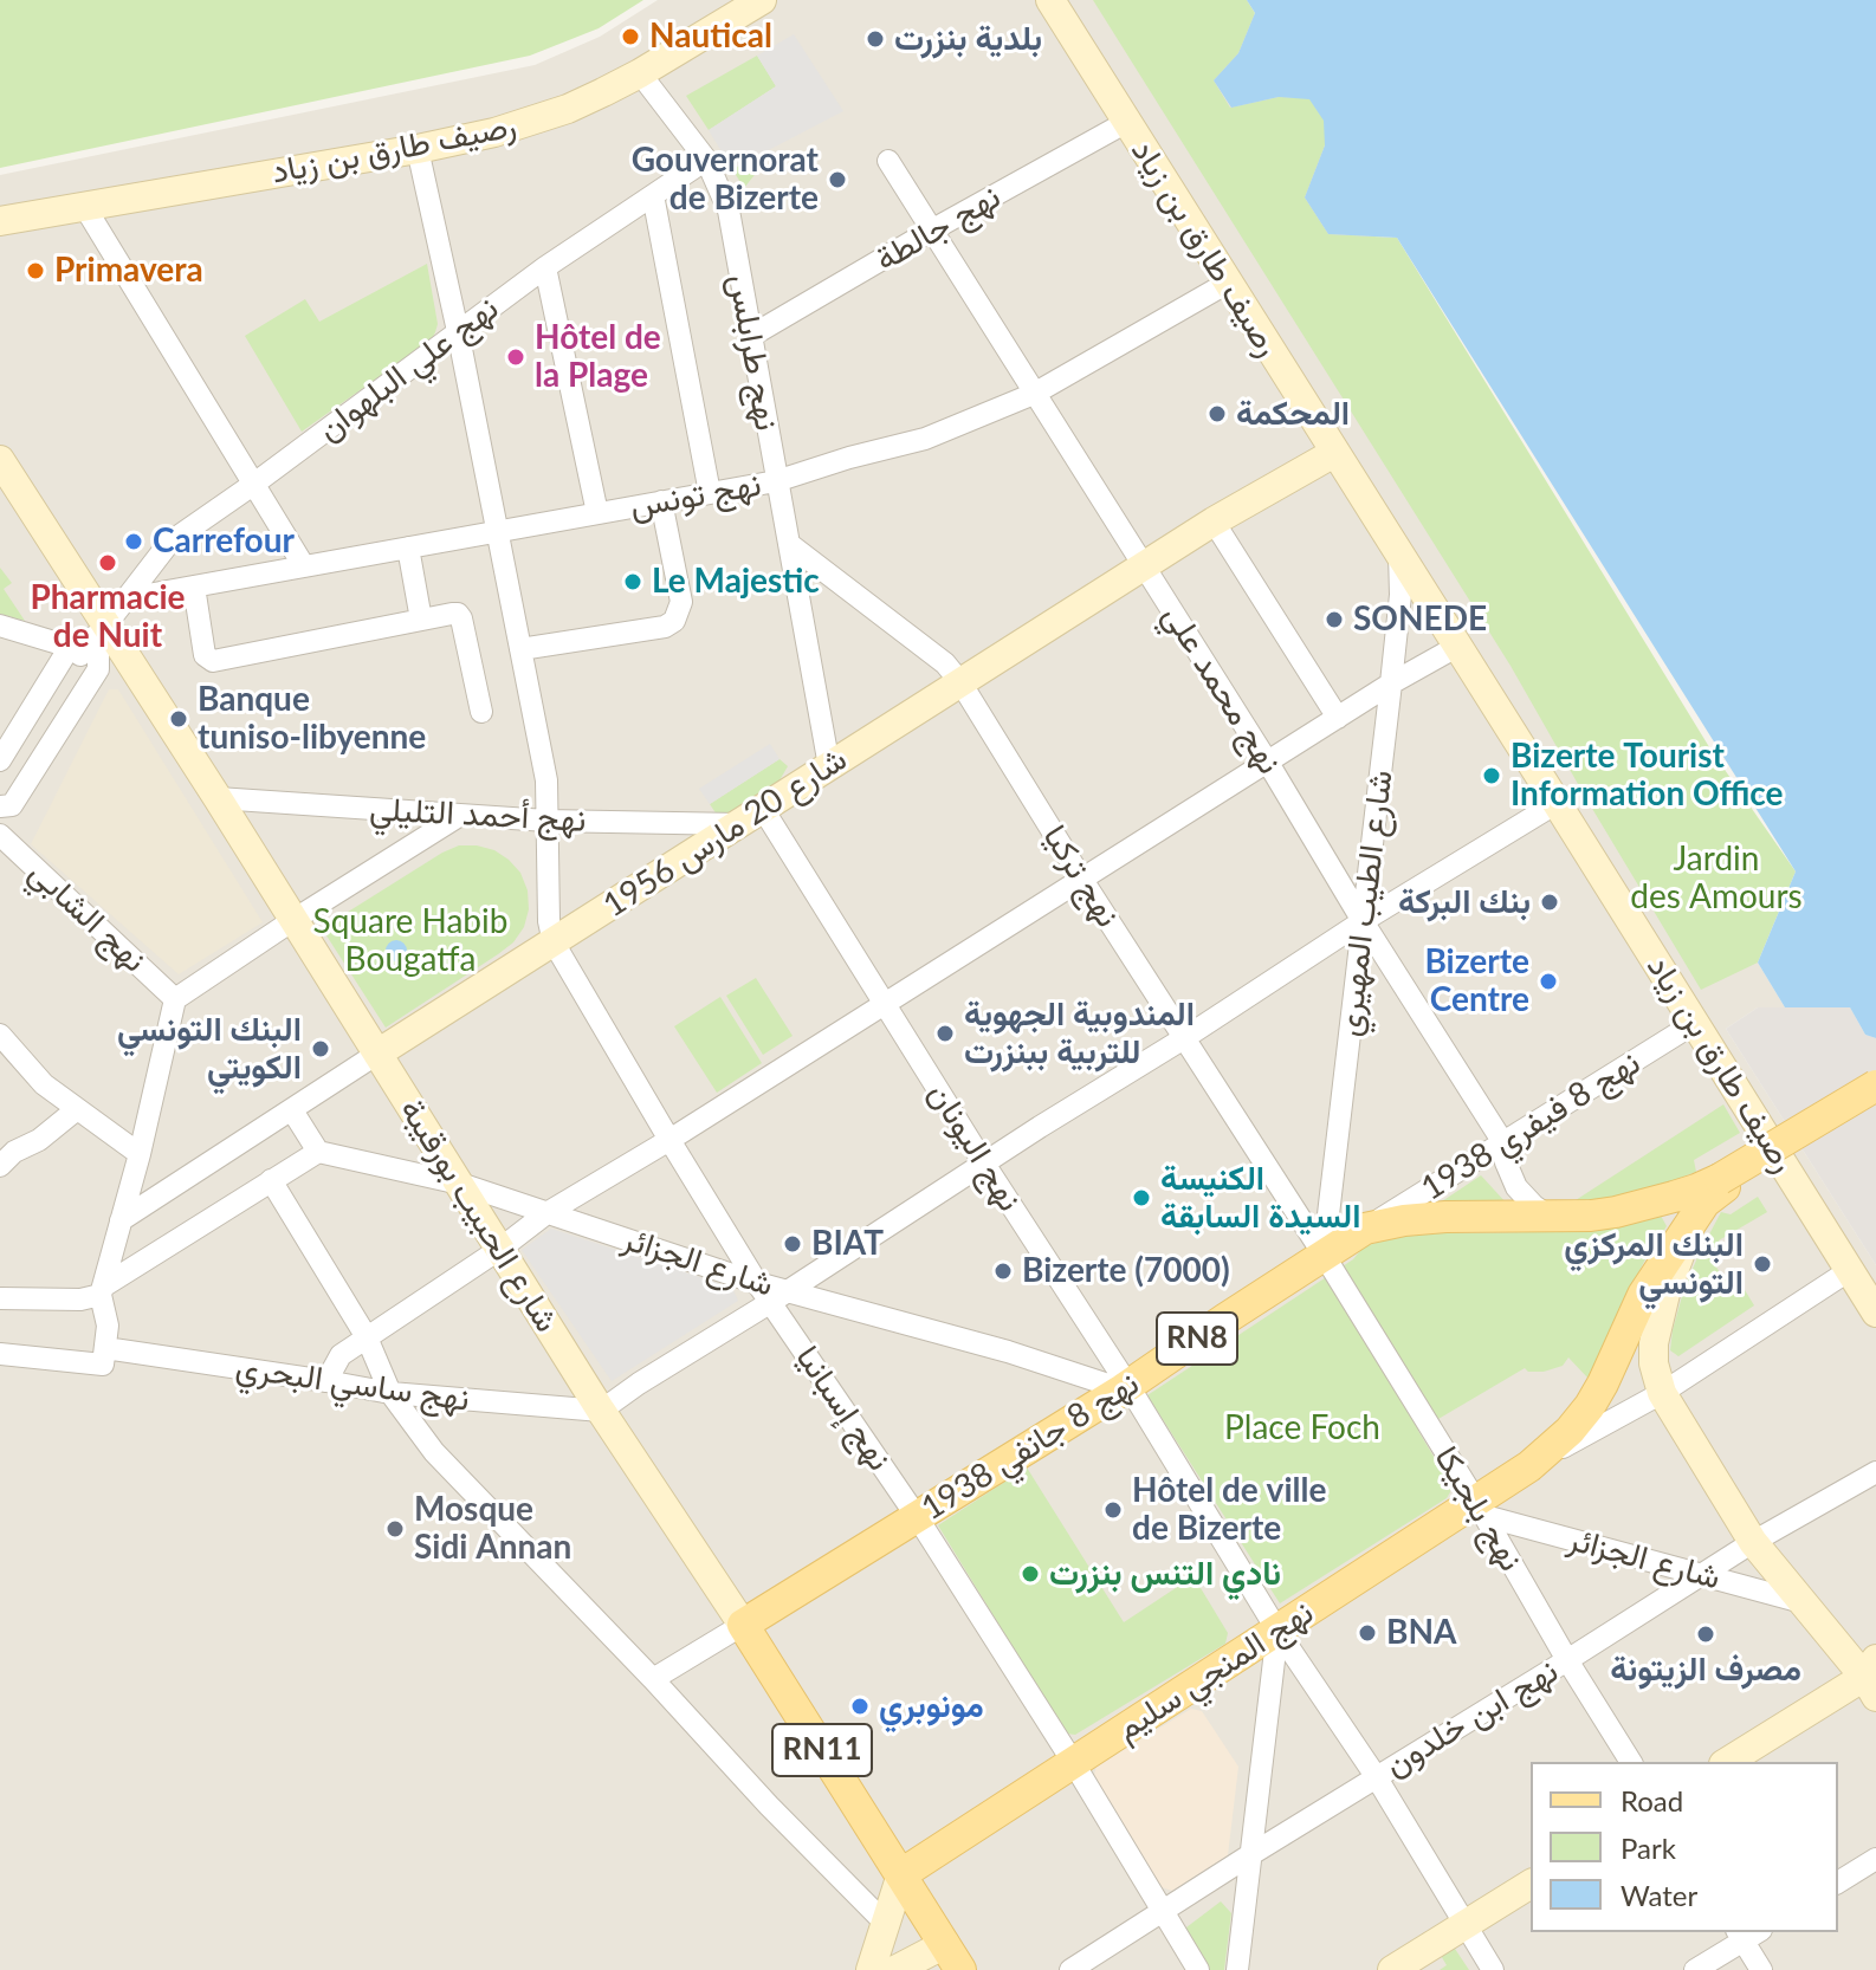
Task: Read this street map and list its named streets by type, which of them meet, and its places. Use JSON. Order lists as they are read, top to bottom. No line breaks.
{"streets":{"main road":["رصيف طارق بن زياد","شارع 20 مارس 1956","شارع الحبيب بورقيبة","RN8","نهج 8 جانفي 1938","نهج المنجي سليم","RN11"],"street":["نهج جالطة","نهج طرابلس","نهج علي البلهوان","نهج تونس","نهج محمد علي","نهج أحمد التليلي","نهج تركيا","شارع الطيب المهيري","نهج الشابي","نهج 8 فيفري 1938","نهج اليونان","شارع الجزائر","نهج ساسي البحري","نهج إسبانيا","نهج بلجيكا","نهج ابن خلدون"]},"crossings":[["رصيف طارق بن زياد","نهج جالطة"],["رصيف طارق بن زياد","نهج طرابلس"],["رصيف طارق بن زياد","نهج تونس"],["رصيف طارق بن زياد","شارع 20 مارس 1956"],["رصيف طارق بن زياد","شارع الطيب المهيري"],["رصيف طارق بن زياد","نهج 8 فيفري 1938"],["رصيف طارق بن زياد","نهج المنجي سليم"],["نهج جالطة","نهج طرابلس"],["نهج جالطة","نهج محمد علي"],["نهج طرابلس","نهج علي البلهوان"],["نهج طرابلس","نهج تونس"],["نهج طرابلس","شارع 20 مارس 1956"],["نهج طرابلس","نهج تركيا"],["نهج علي البلهوان","نهج تونس"],["نهج علي البلهوان","شارع الحبيب بورقيبة"],["نهج تونس","نهج محمد علي"],["نهج محمد علي","شارع 20 مارس 1956"],["نهج محمد علي","شارع الطيب المهيري"],["نهج محمد علي","نهج 8 فيفري 1938"],["نهج محمد علي","نهج 8 جانفي 1938"],["نهج أحمد التليلي","شارع 20 مارس 1956"],["نهج أحمد التليلي","نهج اليونان"],["نهج أحمد التليلي","شارع الحبيب بورقيبة"],["شارع 20 مارس 1956","نهج تركيا"],["شارع 20 مارس 1956","نهج اليونان"],["شارع 20 مارس 1956","شارع الحبيب بورقيبة"],["نهج تركيا","شارع الطيب المهيري"],["نهج تركيا","نهج 8 جانفي 1938"],["نهج تركيا","نهج بلجيكا"],["شارع الطيب المهيري","نهج 8 جانفي 1938"],["شارع الطيب المهيري","نهج بلجيكا"],["نهج 8 فيفري 1938","نهج 8 جانفي 1938"],["نهج اليونان","شارع الجزائر"],["نهج اليونان","نهج 8 جانفي 1938"],["نهج اليونان","نهج المنجي سليم"],["نهج اليونان","نهج ابن خلدون"],["شارع الحبيب بورقيبة","شارع الجزائر"],["شارع الحبيب بورقيبة","نهج ساسي البحري"],["شارع الحبيب بورقيبة","نهج 8 جانفي 1938"],["شارع الحبيب بورقيبة","نهج المنجي سليم"],["شارع الجزائر","نهج إسبانيا"],["شارع الجزائر","نهج 8 جانفي 1938"],["شارع الجزائر","نهج بلجيكا"],["شارع الجزائر","نهج المنجي سليم"],["شارع الجزائر","نهج ابن خلدون"],["RN8","نهج 8 جانفي 1938"],["RN8","نهج المنجي سليم"],["نهج إسبانيا","نهج 8 جانفي 1938"],["نهج إسبانيا","نهج المنجي سليم"],["نهج إسبانيا","نهج ابن خلدون"],["نهج 8 جانفي 1938","نهج بلجيكا"],["نهج 8 جانفي 1938","نهج المنجي سليم"],["نهج بلجيكا","نهج المنجي سليم"],["نهج بلجيكا","نهج ابن خلدون"]],"parks":["Jardin des Amours","Square Habib Bougatfa","Place Foch"],"places":["Nautical","بلدية بنزرت","Gouvernorat de Bizerte","Primavera","Hôtel de la Plage","المحكمة","Carrefour","Pharmacie de Nuit","Le Majestic","SONEDE","Banque tuniso-libyenne","Bizerte Tourist Information Office","بنك البركة","Bizerte Centre","المندوبية الجهوية للتربية ببنزرت","البنك التونسي الكويتي","الكنيسة السيدة السابقة","BIAT","البنك المركزي التونسي","Bizerte (7000)","Hôtel de ville de Bizerte","Mosque Sidi Annan","نادي التنس بنزرت","BNA","مصرف الزيتونة","مونوبري"],"legend":["Road","Park","Water"]}
